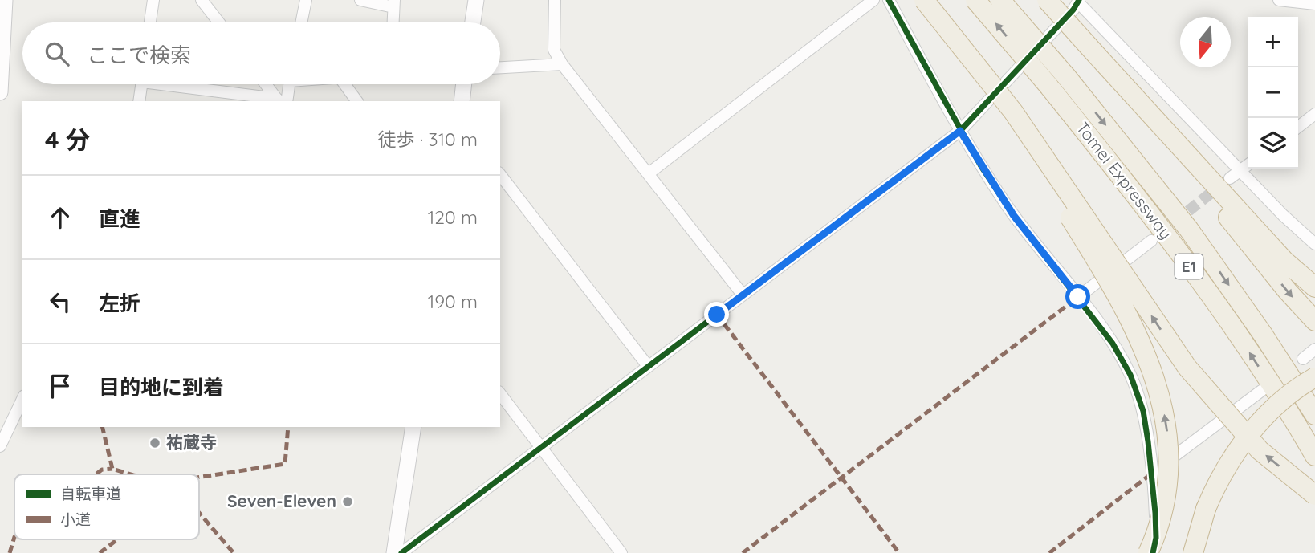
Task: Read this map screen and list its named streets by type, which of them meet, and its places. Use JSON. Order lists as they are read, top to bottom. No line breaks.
{"streets":{"highway":["Tomei Expressway","E1"]},"places":["祐蔵寺","Seven-Eleven"],"legend":["自転車道","小道"],"north":"bottom","page":{"map_buttons":["+","−"],"search":"ここで検索","heading":["4 分","徒歩 · 310 m"],"list":[["直進","120 m"],["左折","190 m"],"目的地に到着"]}}
